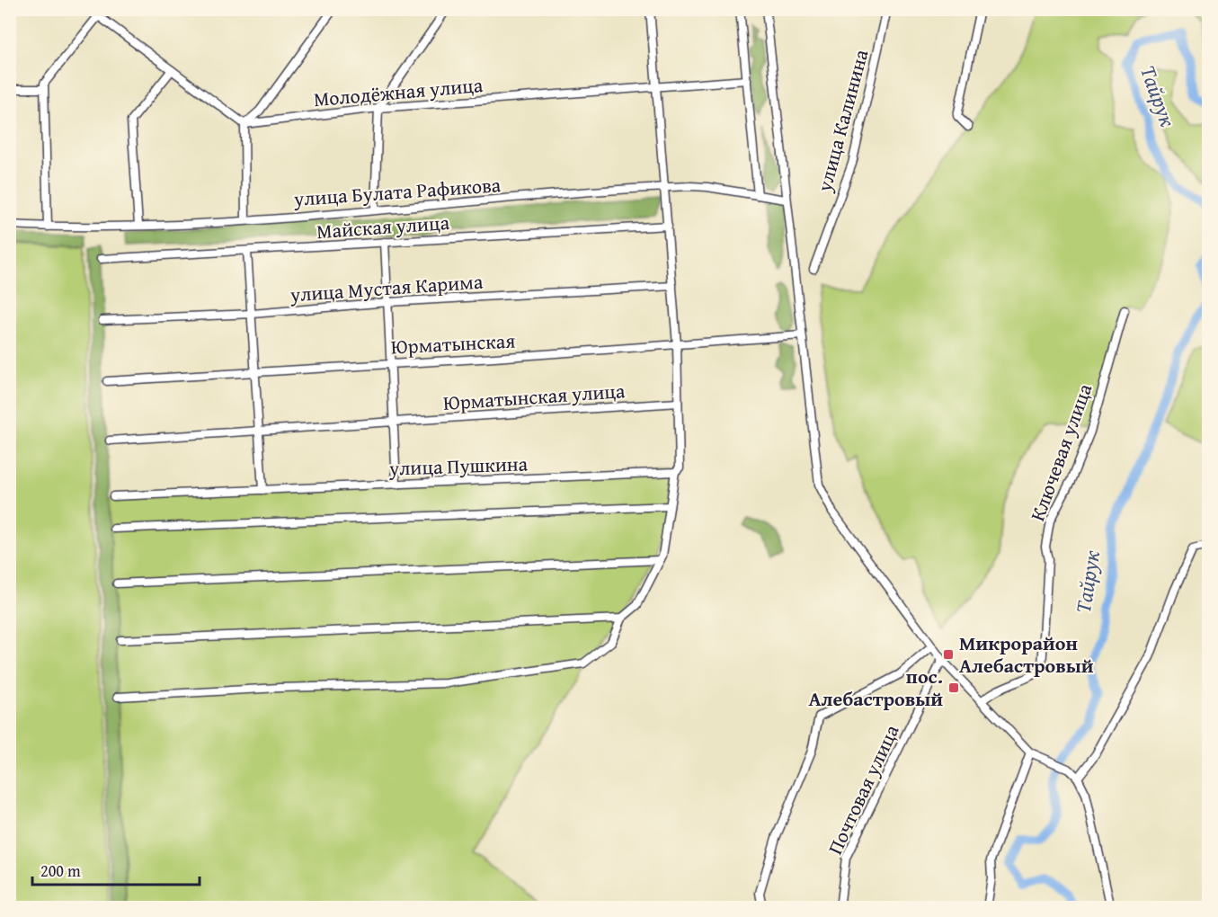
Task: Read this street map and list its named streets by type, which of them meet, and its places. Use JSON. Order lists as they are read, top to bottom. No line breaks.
{"streets":{"street":["Молодёжная улица","улица Калинина","улица Булата Рафикова","Майская улица","улица Мустая Карима","Юрматынская","Юрматынская улица","Ключевая улица","улица Пушкина","Почтовая улица"]},"water":["Тайрук"],"places":{"transit":["Микрорайон Алебастровый","пос. Алебастровый"]},"scale_bar":"200 m"}
